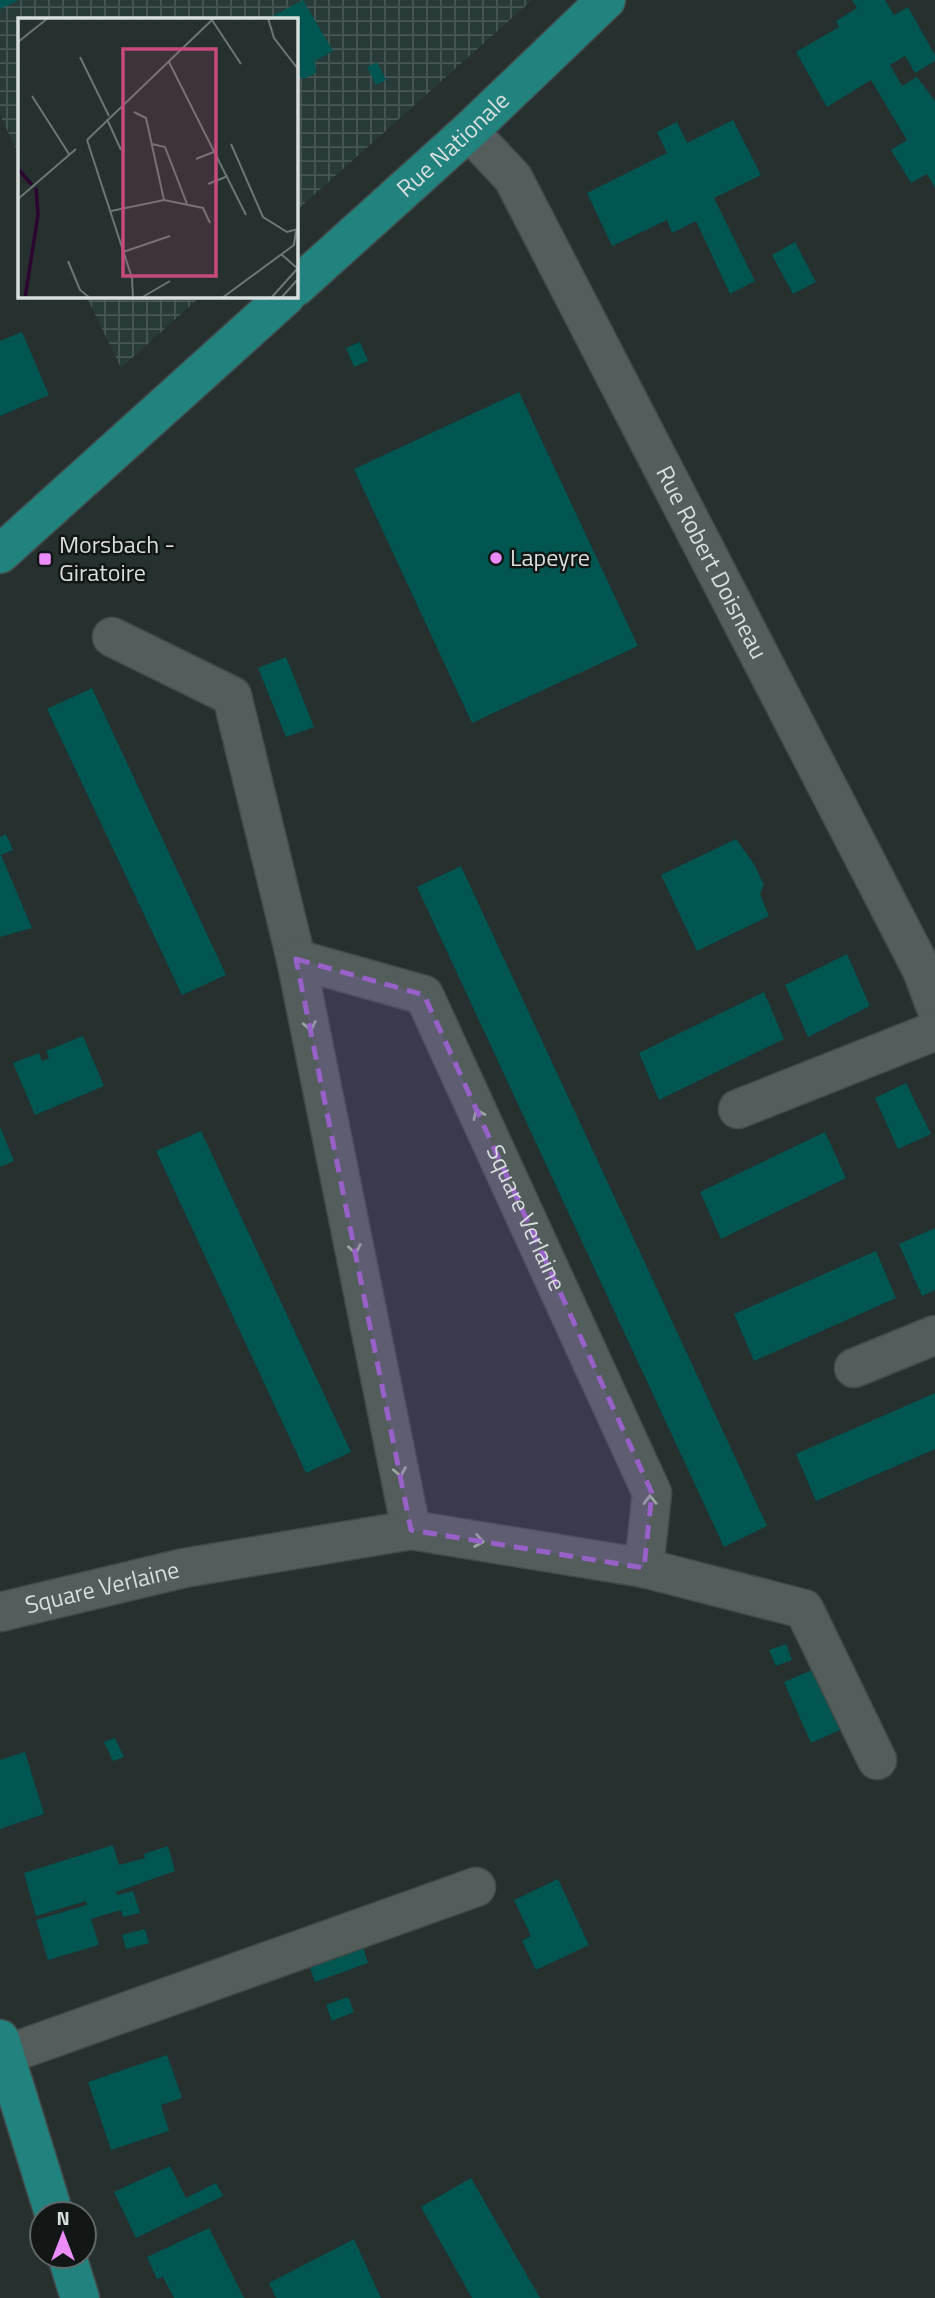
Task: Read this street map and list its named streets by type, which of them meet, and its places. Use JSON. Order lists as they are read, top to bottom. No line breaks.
{"streets":{"main road":["Rue Nationale"],"street":["Rue Robert Doisneau","Square Verlaine"]},"crossings":[["Rue Nationale","Rue Robert Doisneau"]],"places":{"other":["Lapeyre"],"transit":["Morsbach - Giratoire"]},"north":"top"}
